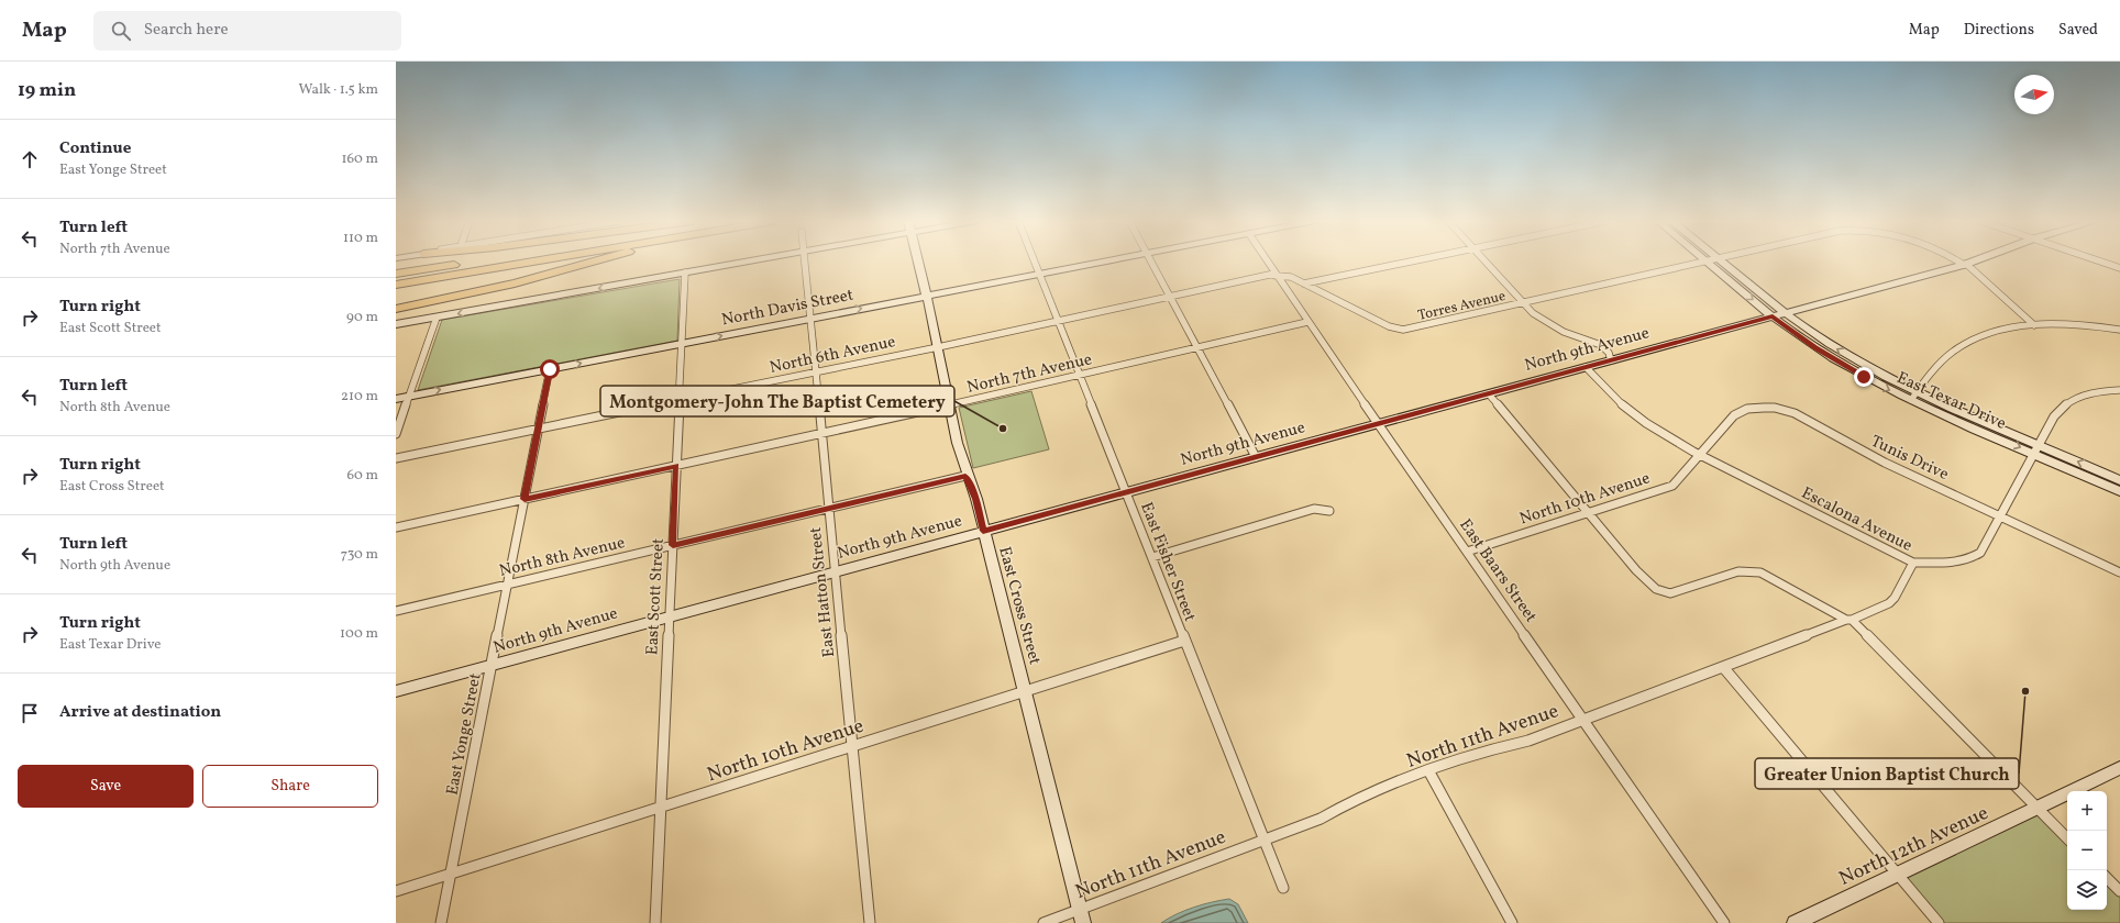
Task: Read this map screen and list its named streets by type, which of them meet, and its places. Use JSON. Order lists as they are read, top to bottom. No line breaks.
{"streets":{"main road":["North Davis Street","North 9th Avenue","East Texar Drive","East Cross Street","North 12th Avenue"],"street":["Torres Avenue","North 6th Avenue","North 7th Avenue","Tunis Drive","North 10th Avenue","Escalona Avenue","North 8th Avenue","East Fisher Street","East Baars Street","East Hatton Street","East Scott Street","East Yonge Street","North 11th Avenue"]},"crossings":[["Torres Avenue","North 9th Avenue"],["Torres Avenue","North 6th Avenue"],["North Davis Street","East Fisher Street"],["North Davis Street","East Hatton Street"],["North Davis Street","East Scott Street"],["North Davis Street","East Cross Street"],["North Davis Street","East Yonge Street"],["North 9th Avenue","East Texar Drive"],["North 9th Avenue","Escalona Avenue"],["North 9th Avenue","East Fisher Street"],["North 9th Avenue","East Baars Street"],["North 9th Avenue","East Hatton Street"],["North 9th Avenue","East Scott Street"],["North 9th Avenue","East Cross Street"],["North 9th Avenue","East Yonge Street"],["North 6th Avenue","East Fisher Street"],["North 6th Avenue","East Baars Street"],["North 6th Avenue","East Hatton Street"],["North 6th Avenue","East Scott Street"],["North 6th Avenue","East Cross Street"],["North 6th Avenue","East Yonge Street"],["North 7th Avenue","East Fisher Street"],["North 7th Avenue","East Baars Street"],["North 7th Avenue","East Hatton Street"],["North 7th Avenue","East Scott Street"],["North 7th Avenue","East Cross Street"],["North 7th Avenue","East Yonge Street"],["East Texar Drive","Escalona Avenue"],["Tunis Drive","North 10th Avenue"],["Tunis Drive","Escalona Avenue"],["North 10th Avenue","Escalona Avenue"],["North 10th Avenue","East Fisher Street"],["North 10th Avenue","East Baars Street"],["North 10th Avenue","East Hatton Street"],["North 10th Avenue","East Scott Street"],["North 10th Avenue","East Cross Street"],["North 10th Avenue","East Yonge Street"],["Escalona Avenue","North 11th Avenue"],["North 8th Avenue","East Hatton Street"],["North 8th Avenue","East Scott Street"],["North 8th Avenue","East Cross Street"],["North 8th Avenue","East Yonge Street"],["East Fisher Street","North 11th Avenue"],["East Baars Street","North 11th Avenue"],["East Cross Street","North 11th Avenue"]],"places":["Montgomery-John The Baptist Cemetery","Greater Union Baptist Church"],"north":"right","page":{"header":"Map","search":"Search here","nav":["Map","Directions","Saved"],"heading":["19 min","Walk · 1.5 km"],"list":[["Continue","East Yonge Street","160 m"],["Turn left","North 7th Avenue","110 m"],["Turn right","East Scott Street","90 m"],["Turn left","North 8th Avenue","210 m"],["Turn right","East Cross Street","60 m"],["Turn left","North 9th Avenue","730 m"],["Turn right","East Texar Drive","100 m"],"Arrive at destination"],"buttons":["Save","Share"],"map_buttons":["+","−"]}}
